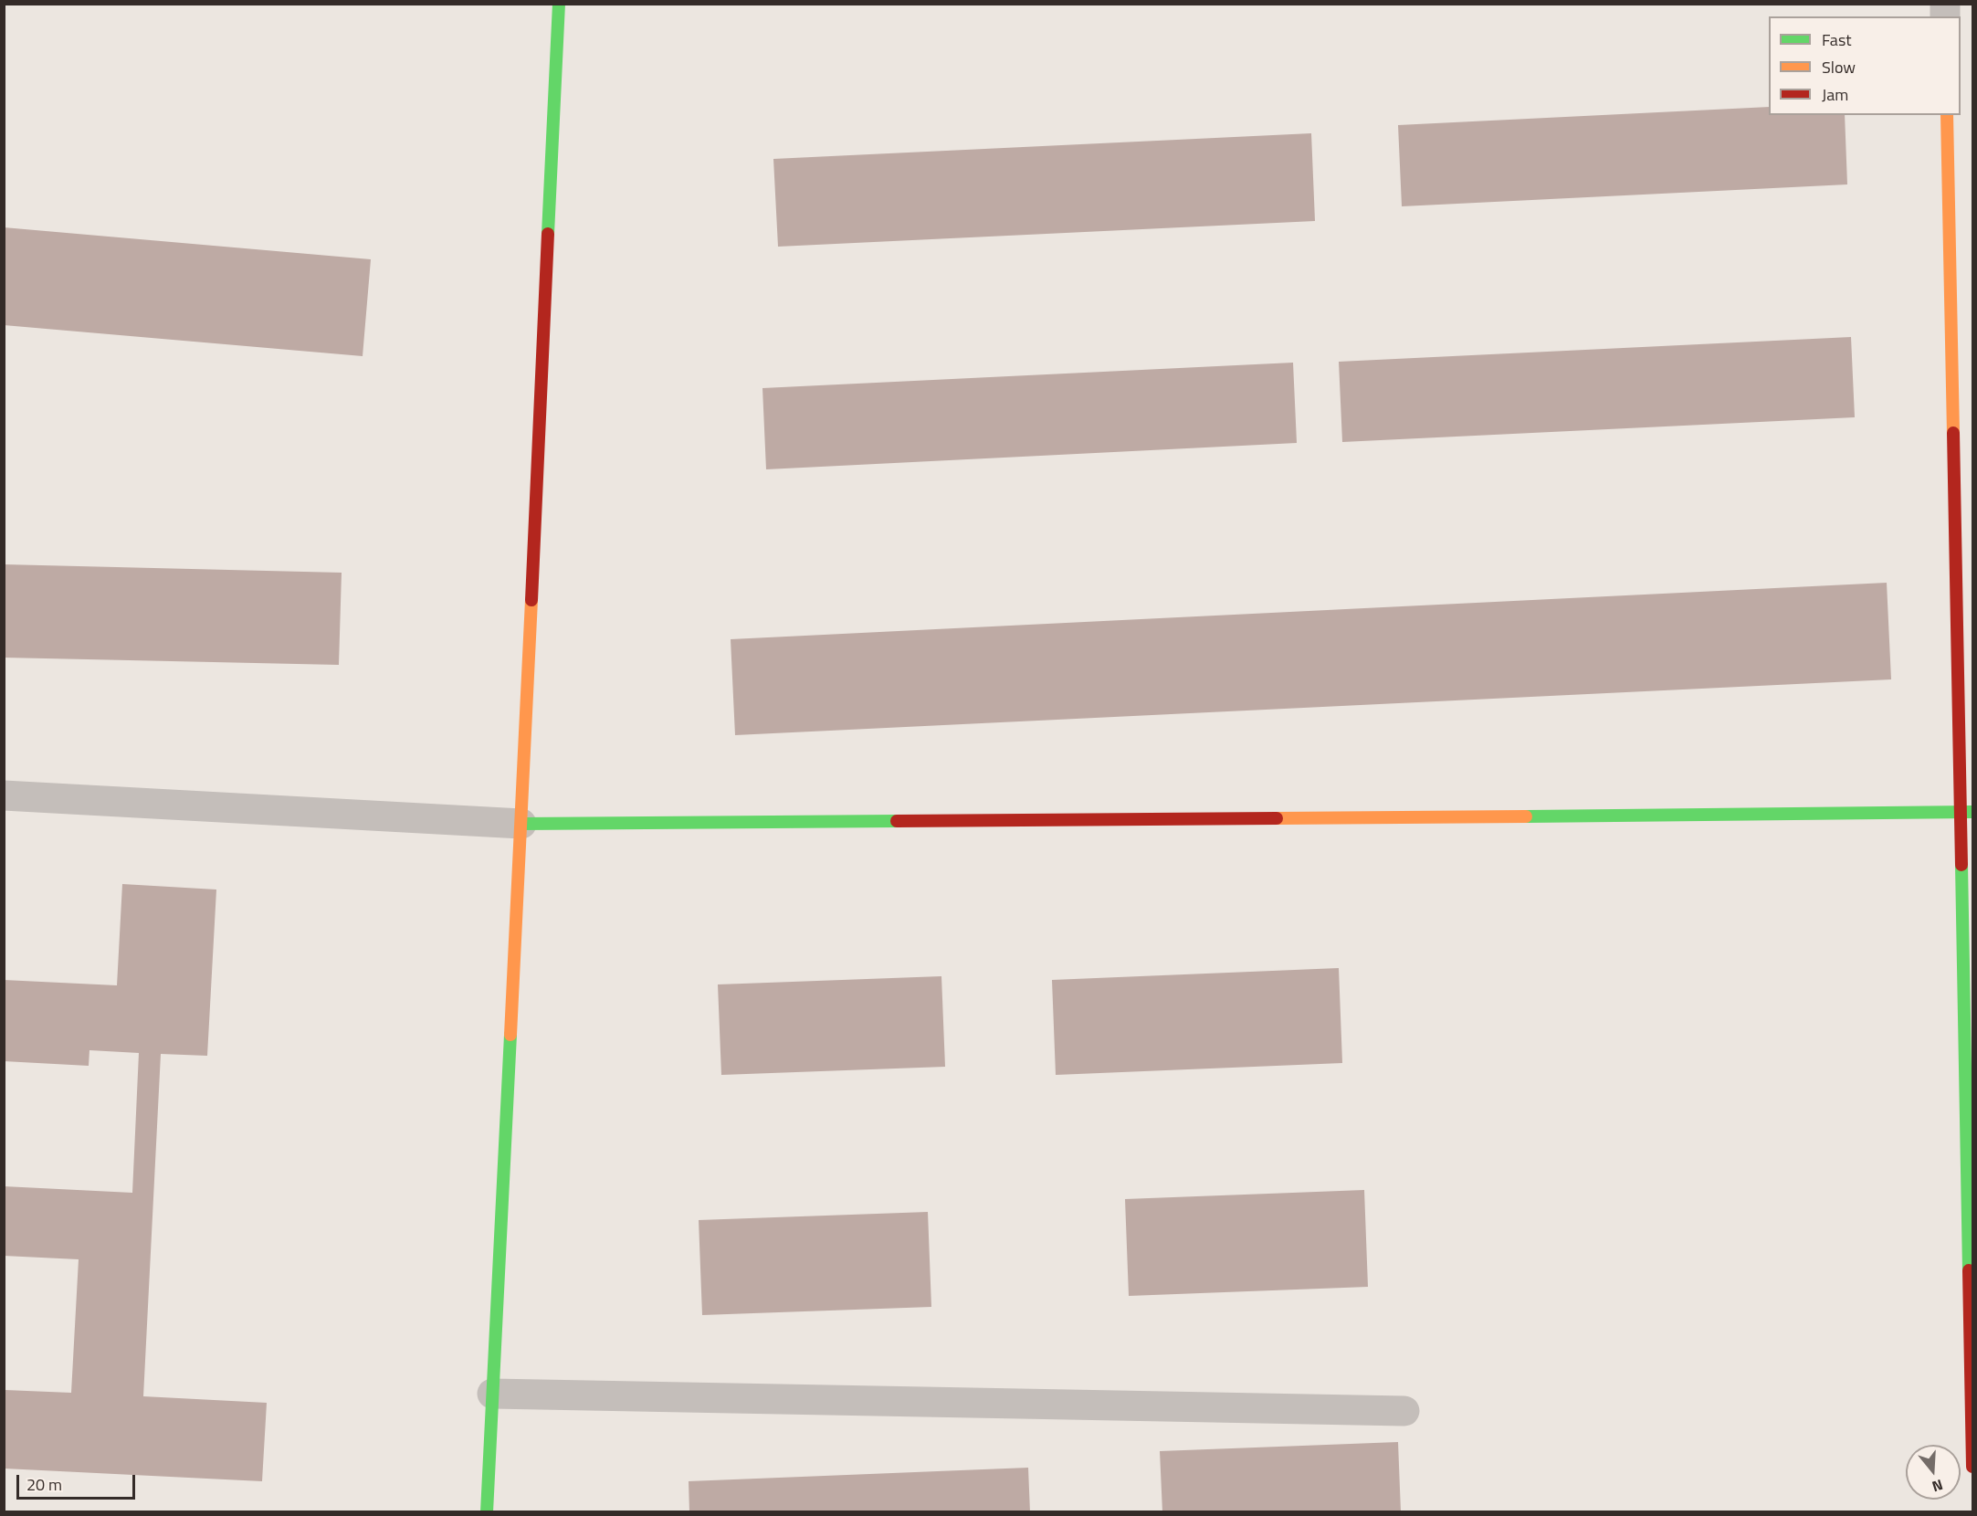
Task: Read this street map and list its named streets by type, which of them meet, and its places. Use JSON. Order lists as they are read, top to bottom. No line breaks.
{"legend":["Fast","Slow","Jam"],"scale_bar":"20 m","north":"bottom"}
